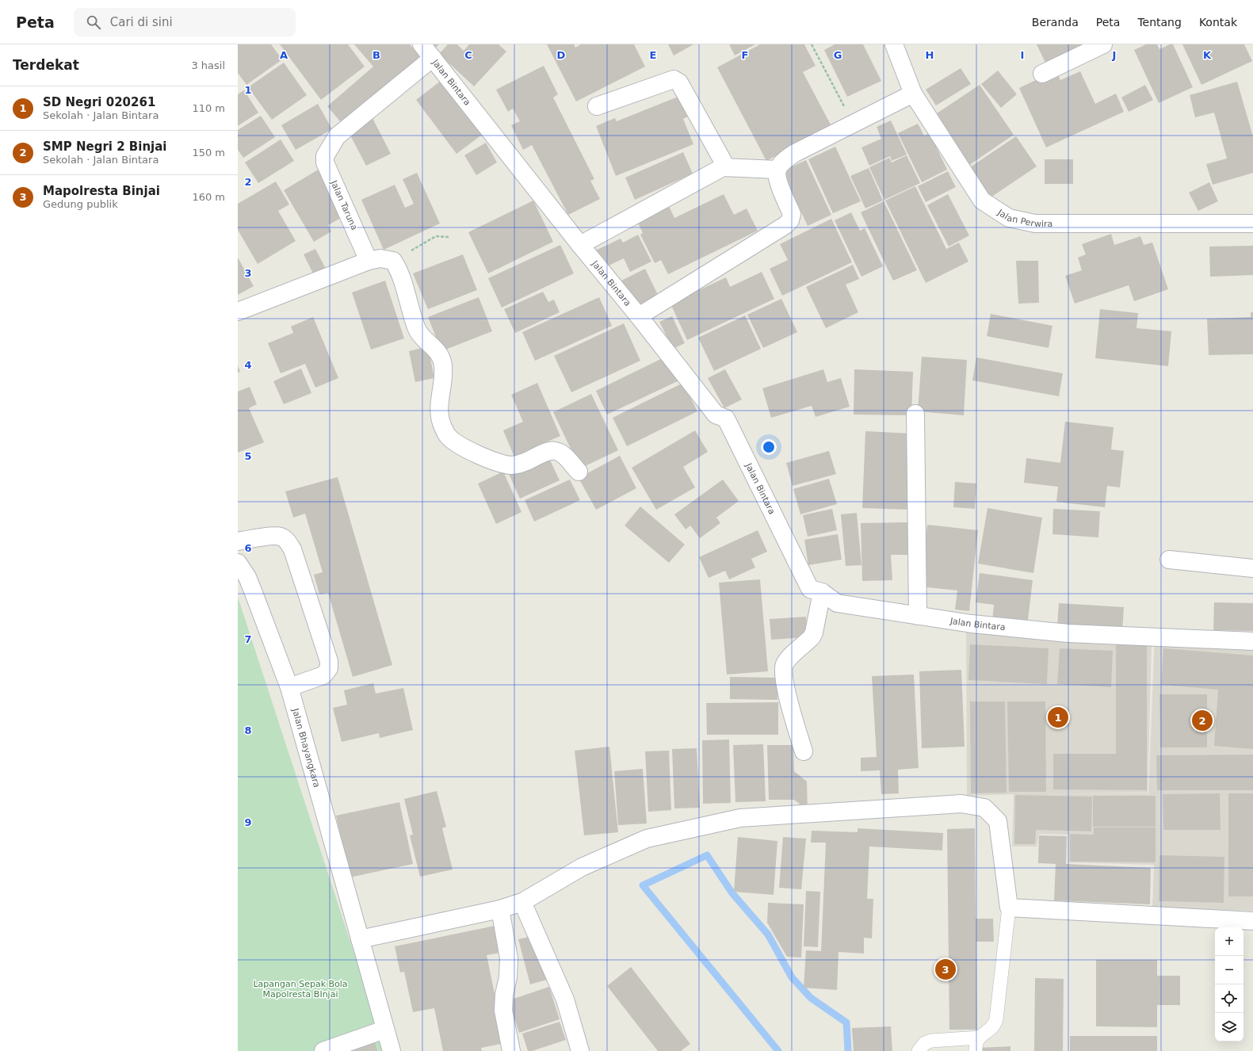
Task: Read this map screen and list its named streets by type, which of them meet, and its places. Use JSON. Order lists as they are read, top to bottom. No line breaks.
{"streets":{"street":["Jalan Bintara","Jalan Taruna","Jalan Perwira","Jalan Bhayangkara"]},"crossings":[["Jalan Bintara","Jalan Taruna"]],"parks":["Lapangan Sepak Bola Mapolresta BInjai"],"page":{"header":"Peta","search":"Cari di sini","nav":["Beranda","Peta","Tentang","Kontak"],"heading":["Terdekat","3 hasil"],"list":[{"mark":"1","name":"SD Negri 020261","note":"Sekolah · Jalan Bintara","value":"110 m"},{"mark":"2","name":"SMP Negri 2 Binjai","note":"Sekolah · Jalan Bintara","value":"150 m"},{"mark":"3","name":"Mapolresta Binjai","note":"Gedung publik","value":"160 m"}],"pins":["1","2","3"],"map_buttons":["+","−"]},"grid":{"columns":["A","B","C","D","E","F","G","H","I","J","K"],"rows":["1","2","3","4","5","6","7","8","9"]}}
